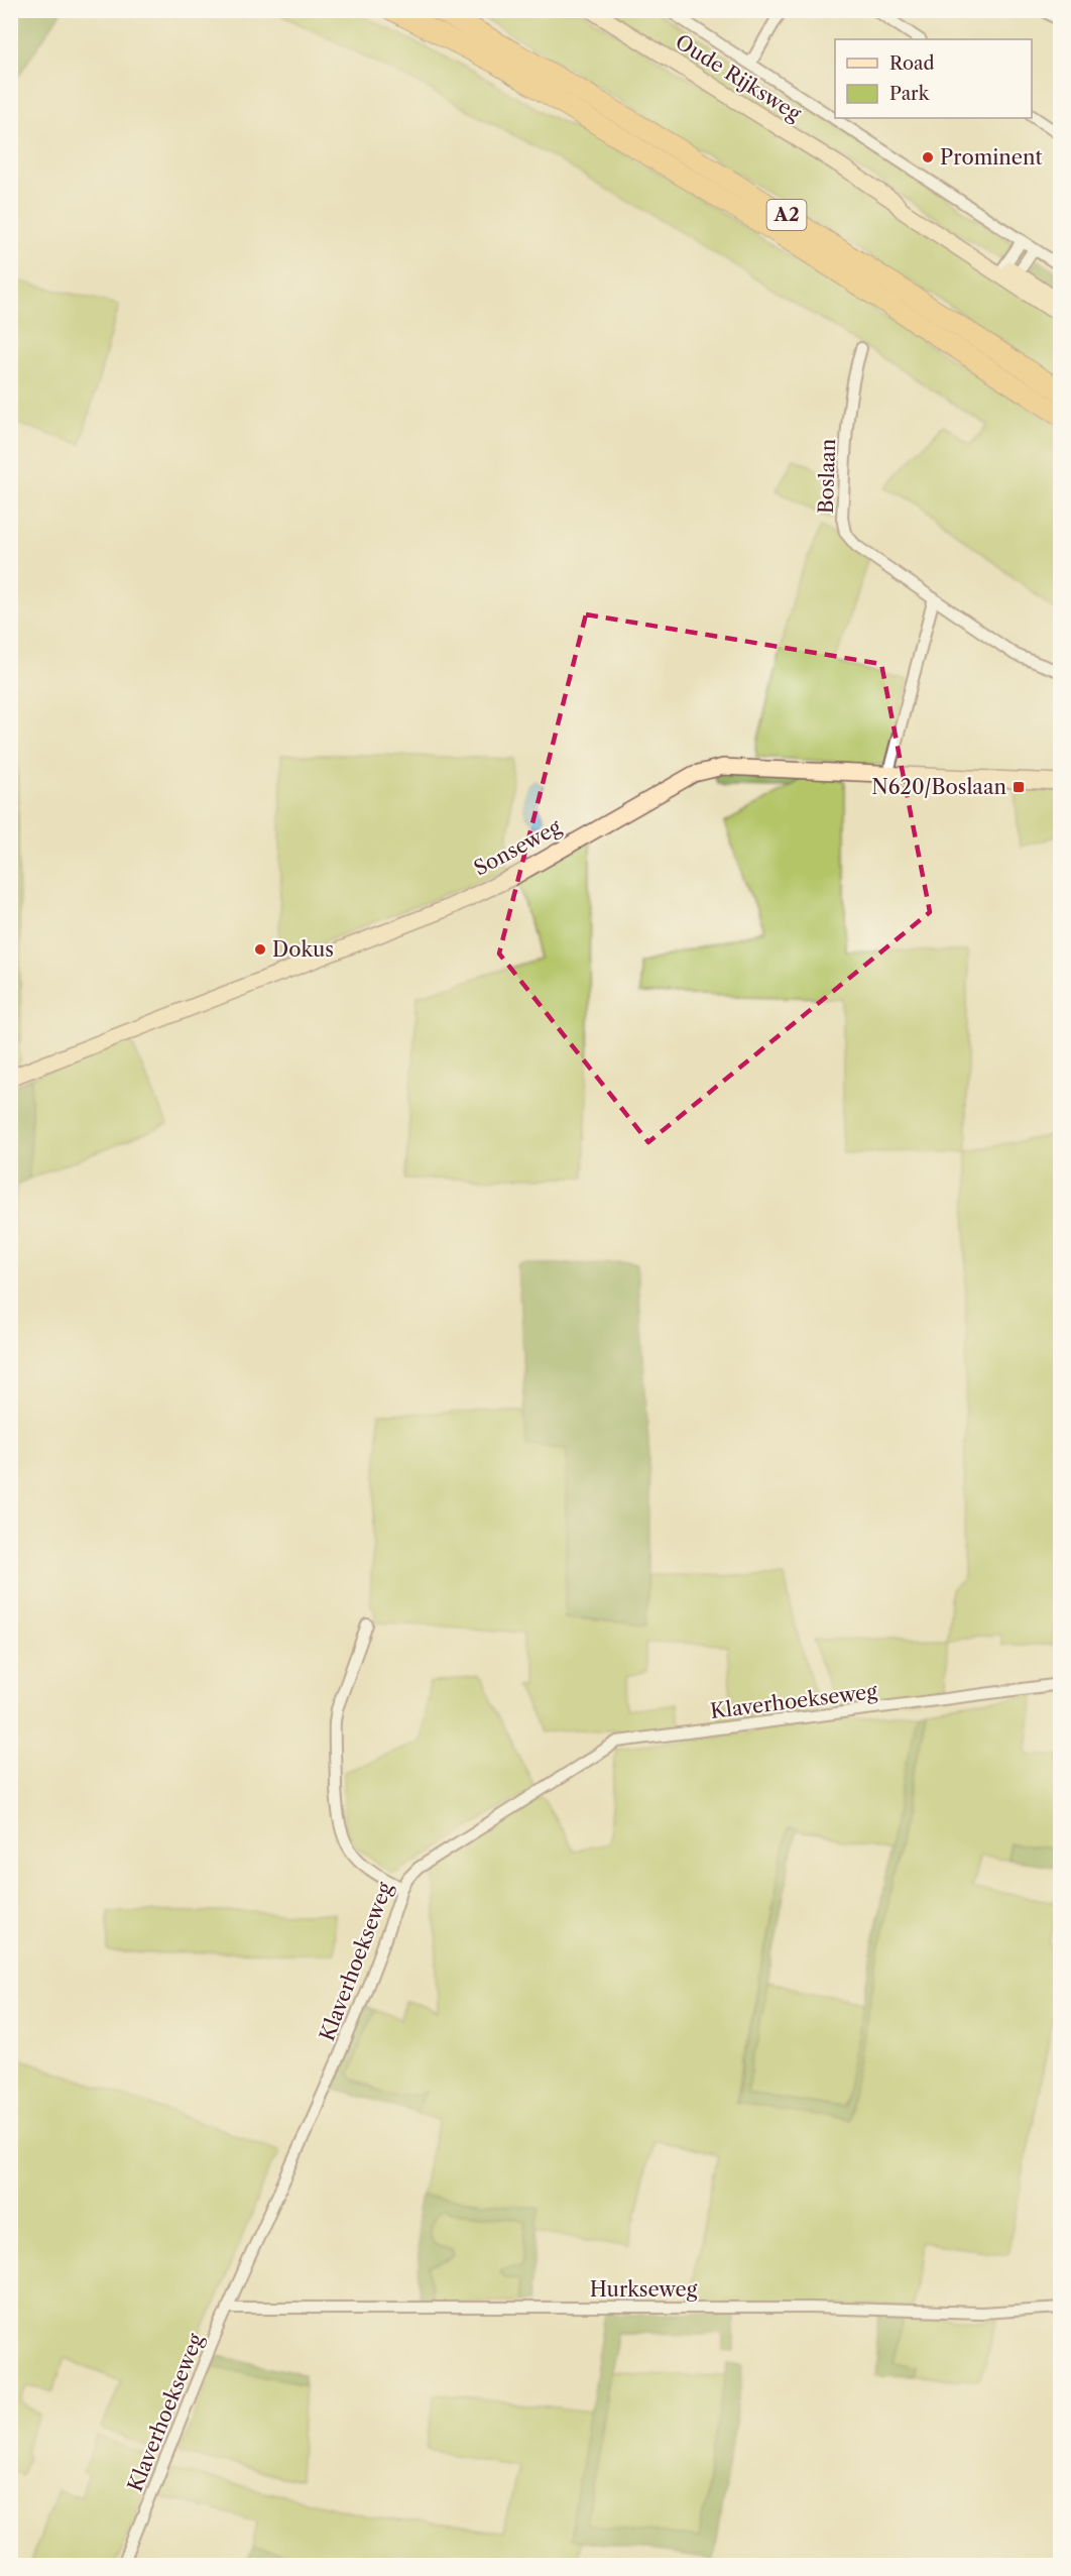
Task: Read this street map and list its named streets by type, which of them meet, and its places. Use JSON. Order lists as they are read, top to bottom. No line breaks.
{"streets":{"highway":["A2"],"main road":["Oude Rijksweg","Sonseweg"],"street":["Boslaan","Klaverhoekseweg","Hurkseweg"]},"crossings":[["Klaverhoekseweg","Hurkseweg"]],"places":{"other":["Prominent","Dokus"],"transit":["N620/Boslaan"]},"legend":["Road","Park"]}
